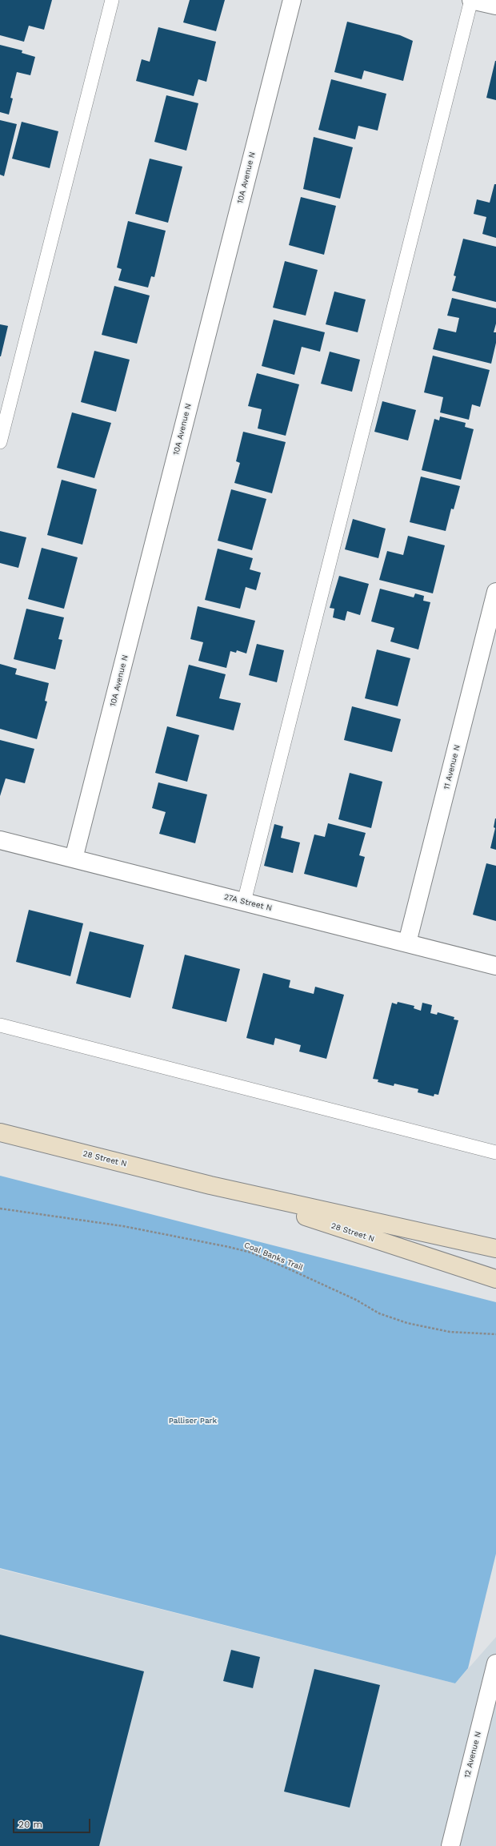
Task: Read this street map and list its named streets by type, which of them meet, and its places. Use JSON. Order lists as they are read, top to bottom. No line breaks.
{"streets":{"main road":["28 Street N"],"street":["10A Avenue N","11 Avenue N","27A Street N","12 Avenue N"],"path":["Coal Banks Trail"]},"crossings":[["10A Avenue N","27A Street N"],["11 Avenue N","27A Street N"]],"parks":["Palliser Park"],"scale_bar":"20 m"}
